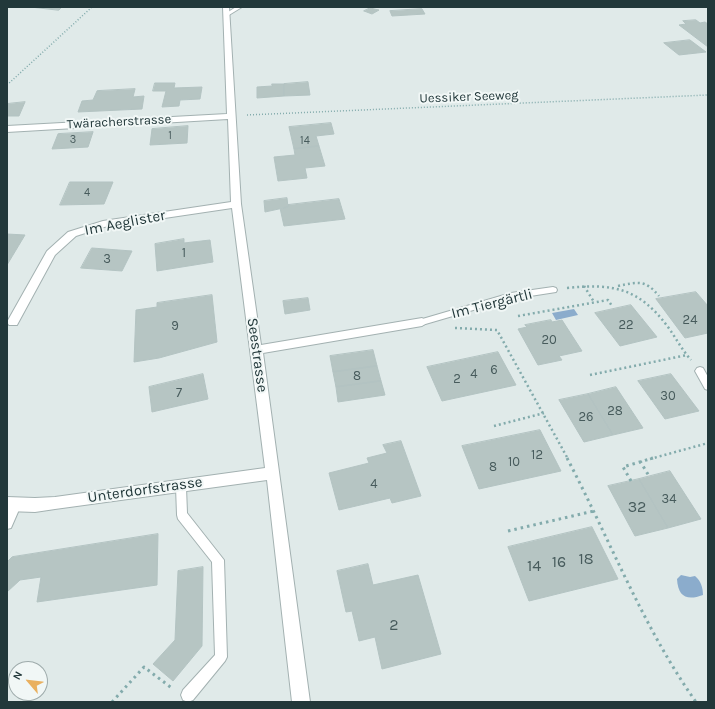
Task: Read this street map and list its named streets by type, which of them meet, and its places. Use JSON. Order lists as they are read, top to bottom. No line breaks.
{"streets":{"street":["Twäracherstrasse","Im Aeglister","Im Tiergärtli","Seestrasse","Unterdorfstrasse"],"path":["Uessiker Seeweg"]},"crossings":[["Uessiker Seeweg","Twäracherstrasse"],["Uessiker Seeweg","Seestrasse"],["Twäracherstrasse","Seestrasse"],["Im Aeglister","Seestrasse"],["Im Tiergärtli","Seestrasse"],["Seestrasse","Unterdorfstrasse"]],"house_numbers":["1","3","14","4","1","3","24","22","9","20","6","4","8","2","7","30","28","26","12","10","8","4","34","32","18","16","14","2"],"north":"top left"}
